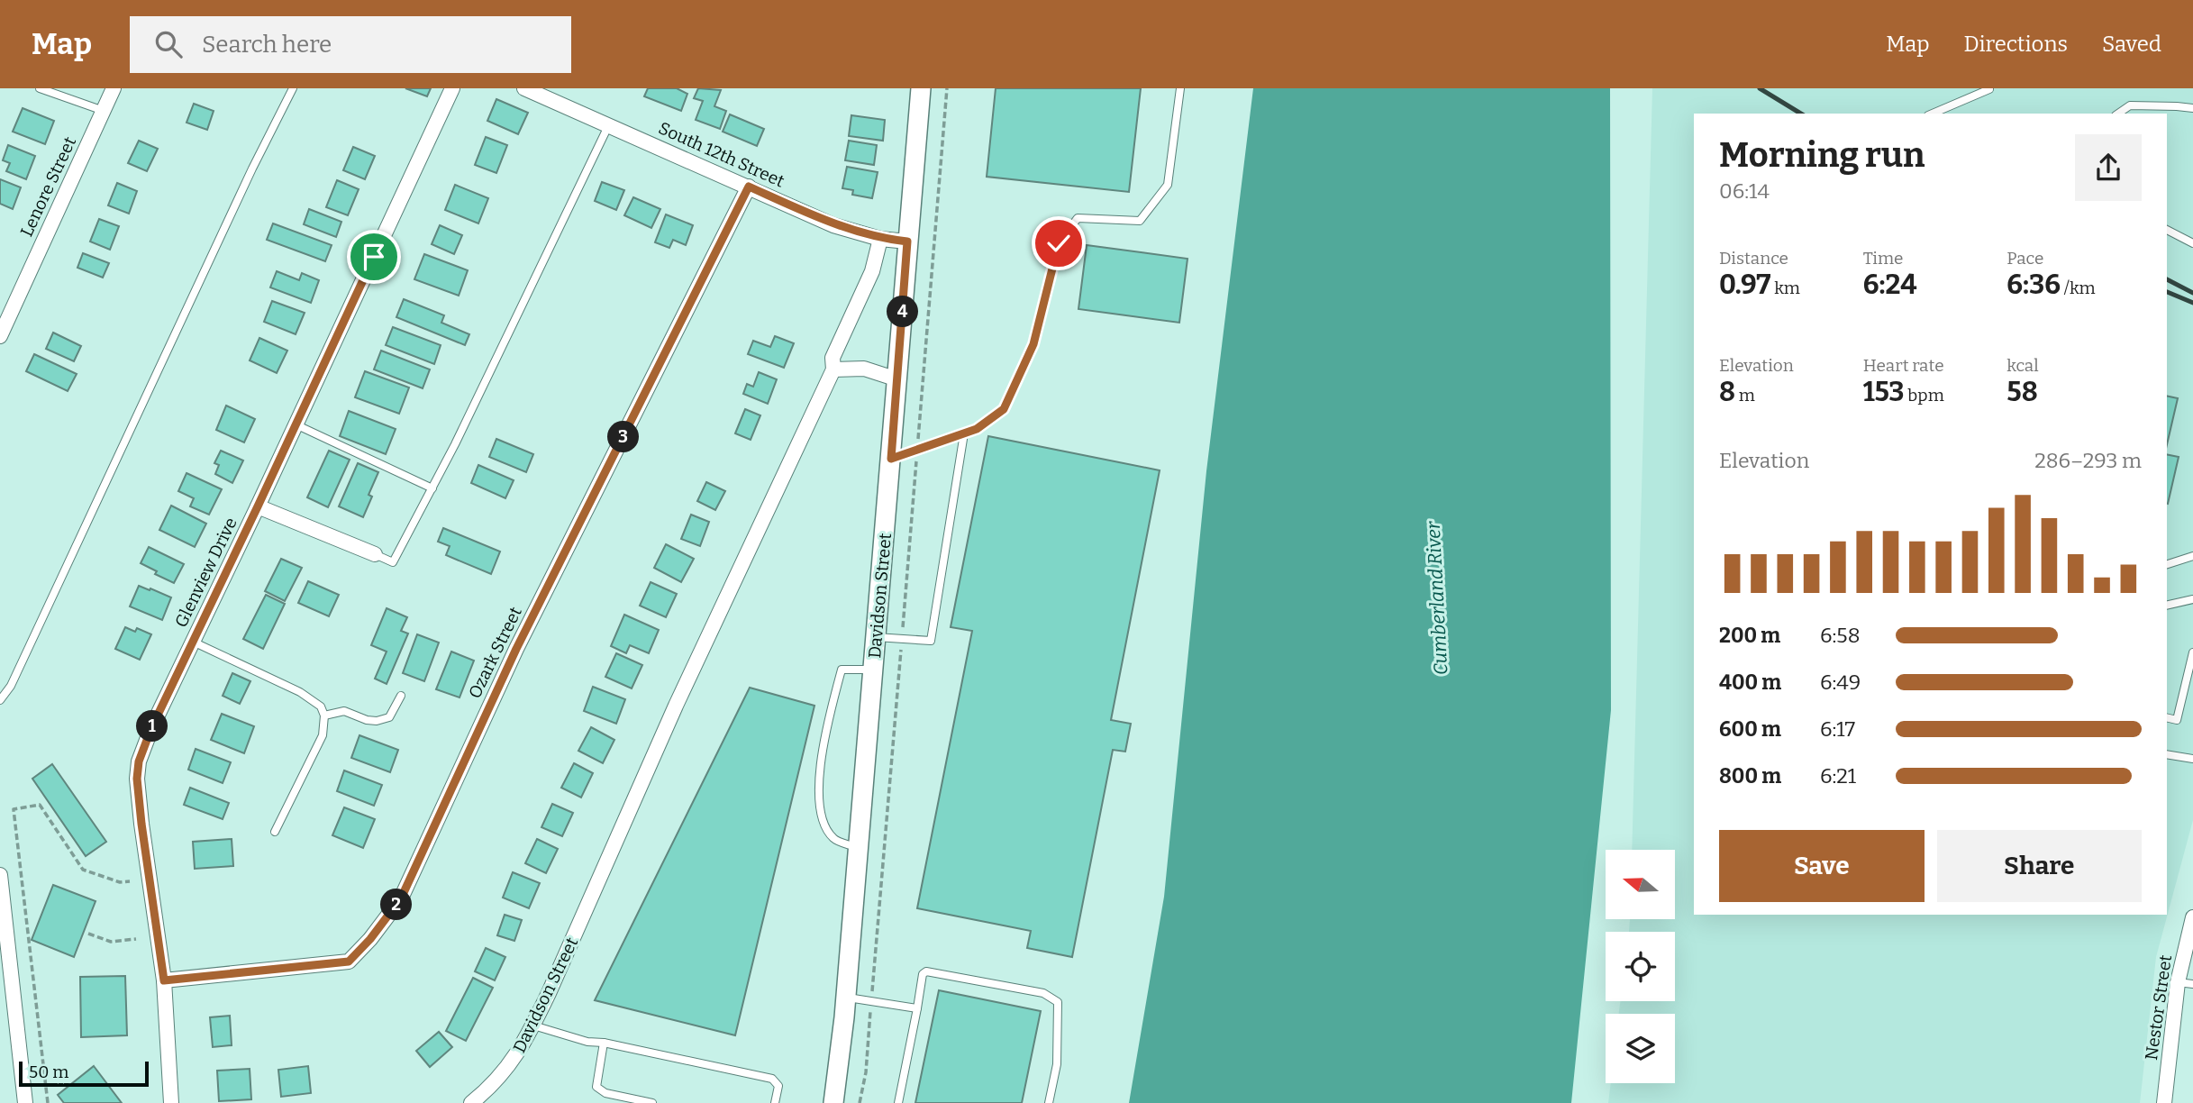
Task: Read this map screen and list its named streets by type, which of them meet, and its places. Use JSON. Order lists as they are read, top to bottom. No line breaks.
{"streets":{"street":["South 12th Street","Lenore Street","Glenview Drive","Davidson Street","Ozark Street","Nestor Street"]},"crossings":[["South 12th Street","Davidson Street"],["South 12th Street","Ozark Street"],["Glenview Drive","Ozark Street"]],"water":["Cumberland River"],"scale_bar":"50 m","north":"left","page":{"header":"Map","search":"Search here","nav":["Map","Directions","Saved"],"heading":["Morning run","06:14"],"stats":[["Distance","0.97 km"],["Time","6:24"],["Pace","6:36 /km"],["Elevation","8 m"],["Heart rate","153 bpm"],["kcal","58"]],"pins":["4","3","1","2"],"chart":["Elevation","286–293 m"],"list":[{"name":"200 m","note":"6:58"},{"name":"400 m","note":"6:49"},{"name":"600 m","note":"6:17"},{"name":"800 m","note":"6:21"}],"buttons":["Save","Share"],"scale":"50 m"}}
